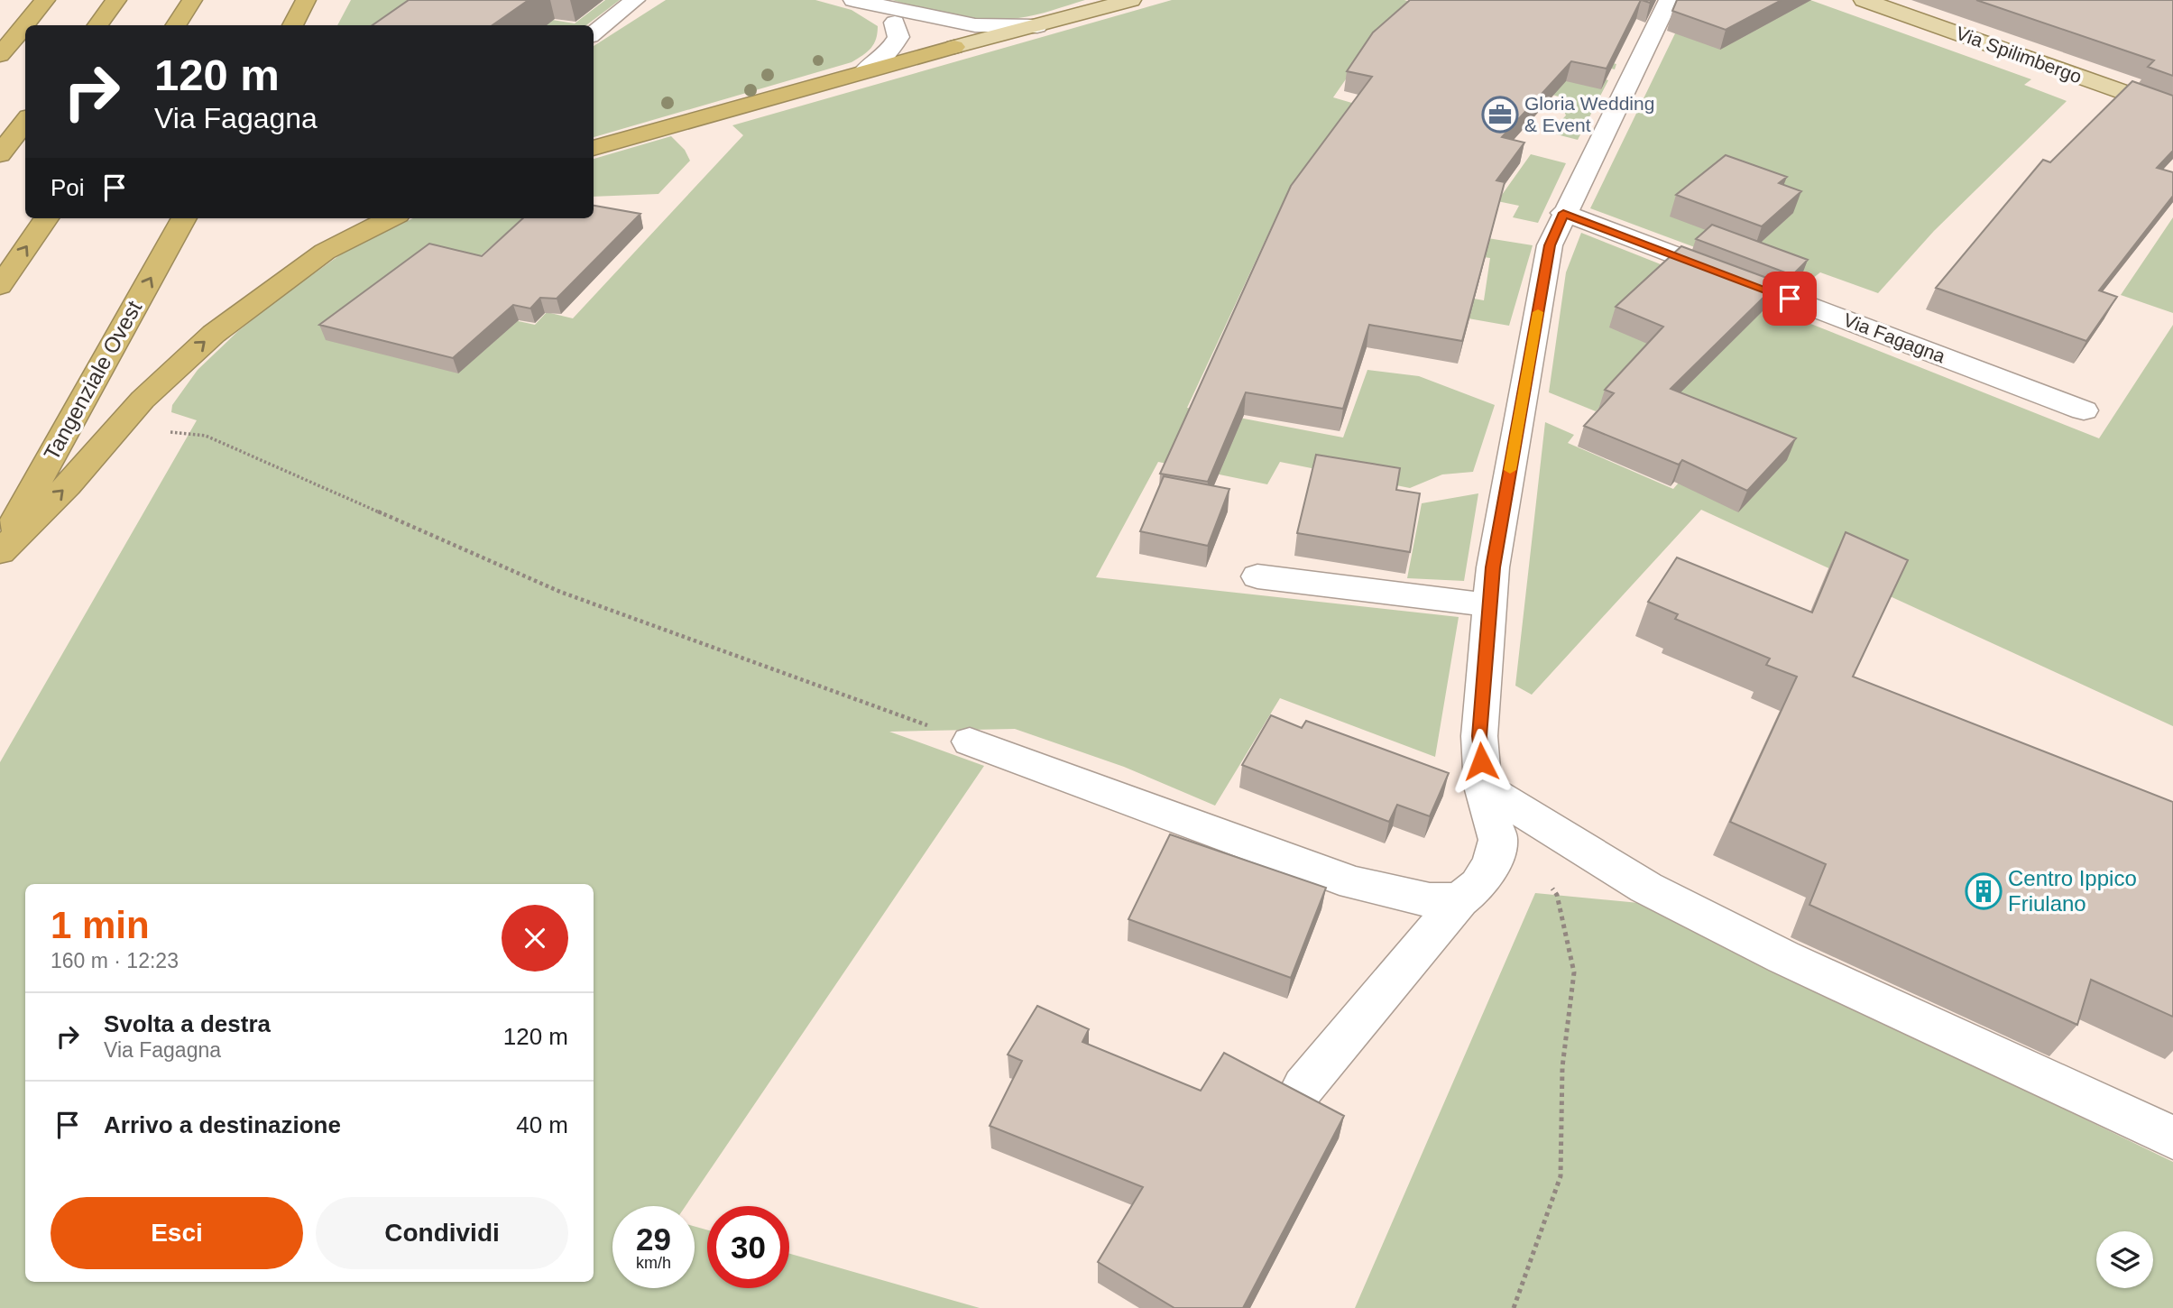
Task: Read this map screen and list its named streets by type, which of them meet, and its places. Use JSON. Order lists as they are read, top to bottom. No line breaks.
{"streets":{"highway":["Tangenziale Ovest"],"main road":["Via Spilimbergo"],"street":["Via Fagagna"]},"places":{"office":["Gloria Wedding & Event"],"building":["Centro Ippico Friulano"]},"page":{"turn":["120 m","Via Fagagna"],"then":"Poi","heading":["1 min","160 m · 12:23"],"list":[{"name":"Svolta a destra","note":"Via Fagagna","value":"120 m"},{"name":"Arrivo a destinazione","value":"40 m"}],"buttons":["Esci","Condividi"],"speed":"29 km/h","limit":"30"}}
